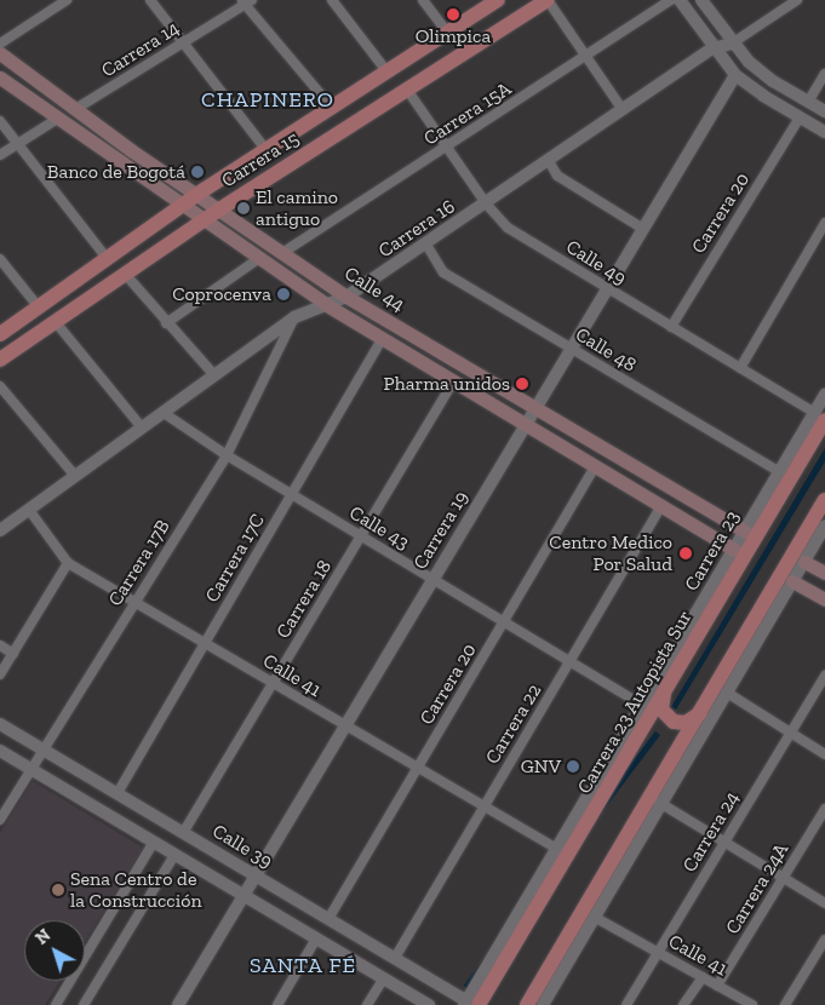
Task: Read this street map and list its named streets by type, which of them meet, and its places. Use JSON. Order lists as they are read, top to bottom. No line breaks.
{"streets":{"main road":["Carrera 15","Calle 44","Carrera 23 Autopista Sur"],"street":["Carrera 14","Carrera 15A","Carrera 20","Carrera 16","Calle 49","Calle 48","Calle 43","Carrera 19","Carrera 23","Carrera 17C","Carrera 17B","Carrera 18","Calle 41","Carrera 22","Carrera 24","Calle 39","Carrera 24A"]},"crossings":[["Carrera 14","Calle 44"],["Carrera 15A","Calle 49"],["Carrera 15A","Calle 44"],["Carrera 15","Calle 49"],["Carrera 15","Calle 44"],["Carrera 20","Calle 49"],["Carrera 20","Calle 44"],["Carrera 20","Calle 43"],["Carrera 20","Calle 41"],["Carrera 20","Calle 39"],["Carrera 16","Calle 49"],["Carrera 16","Calle 44"],["Carrera 16","Calle 48"],["Carrera 16","Calle 43"],["Carrera 16","Carrera 17B"],["Carrera 16","Calle 41"],["Calle 49","Carrera 19"],["Calle 49","Carrera 23"],["Calle 49","Carrera 23 Autopista Sur"],["Calle 44","Carrera 19"],["Calle 44","Carrera 23"],["Calle 44","Carrera 17C"],["Calle 44","Carrera 18"],["Calle 44","Carrera 22"],["Calle 48","Carrera 19"],["Calle 48","Carrera 23"],["Calle 43","Carrera 19"],["Calle 43","Carrera 23"],["Calle 43","Carrera 17C"],["Calle 43","Carrera 17B"],["Calle 43","Carrera 18"],["Calle 43","Carrera 22"],["Carrera 19","Calle 41"],["Carrera 19","Calle 39"],["Carrera 23","Calle 41"],["Carrera 23","Carrera 23 Autopista Sur"],["Carrera 23","Calle 39"],["Carrera 17C","Calle 41"],["Carrera 17C","Calle 39"],["Carrera 17B","Calle 41"],["Carrera 17B","Calle 39"],["Carrera 18","Calle 41"],["Carrera 18","Calle 39"],["Calle 41","Carrera 22"],["Calle 41","Carrera 24"],["Calle 41","Carrera 24A"],["Carrera 23 Autopista Sur","Calle 39"],["Carrera 22","Calle 39"]],"districts":["CHAPINERO","SANTA FÉ"],"places":["Olimpica","Banco de Bogotá","El camino antiguo","Coprocenva","Pharma unidos","Centro Medico Por Salud","GNV","Sena Centro de la Construcción"],"north":"top left"}
